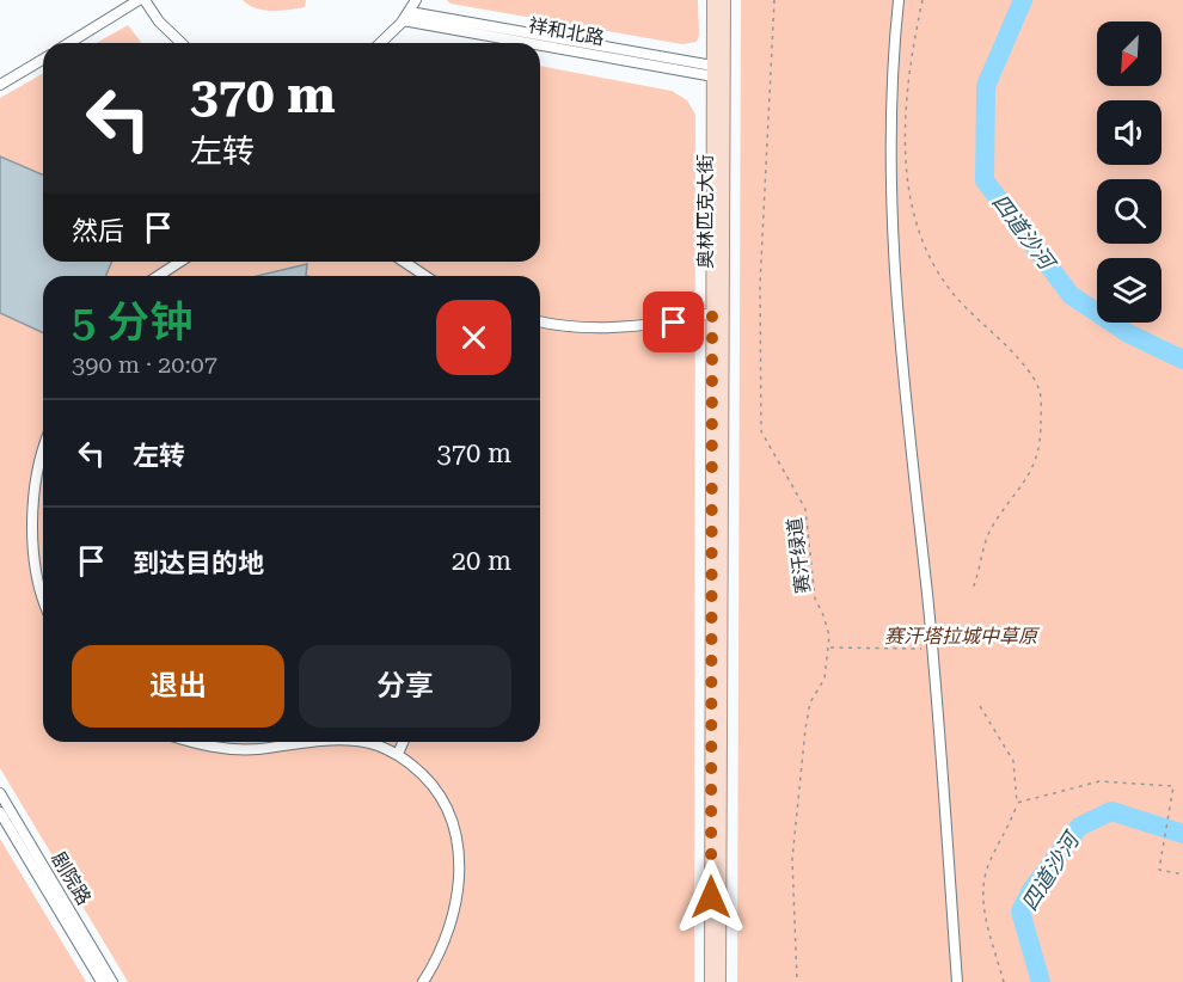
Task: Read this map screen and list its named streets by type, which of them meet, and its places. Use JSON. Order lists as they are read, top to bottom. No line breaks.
{"streets":{"main road":["奥林匹克大街"],"street":["祥和北路","剧院路"],"path":["赛汗绿道"]},"crossings":[["祥和北路","奥林匹克大街"]],"water":["四道沙河"],"parks":["赛汗塔拉城中草原"],"north":"bottom left","page":{"turn":["370 m","左转"],"then":"然后","heading":["5 分钟","390 m · 20:07"],"list":[{"name":"左转","value":"370 m"},{"name":"到达目的地","value":"20 m"}],"buttons":["退出","分享"]}}
